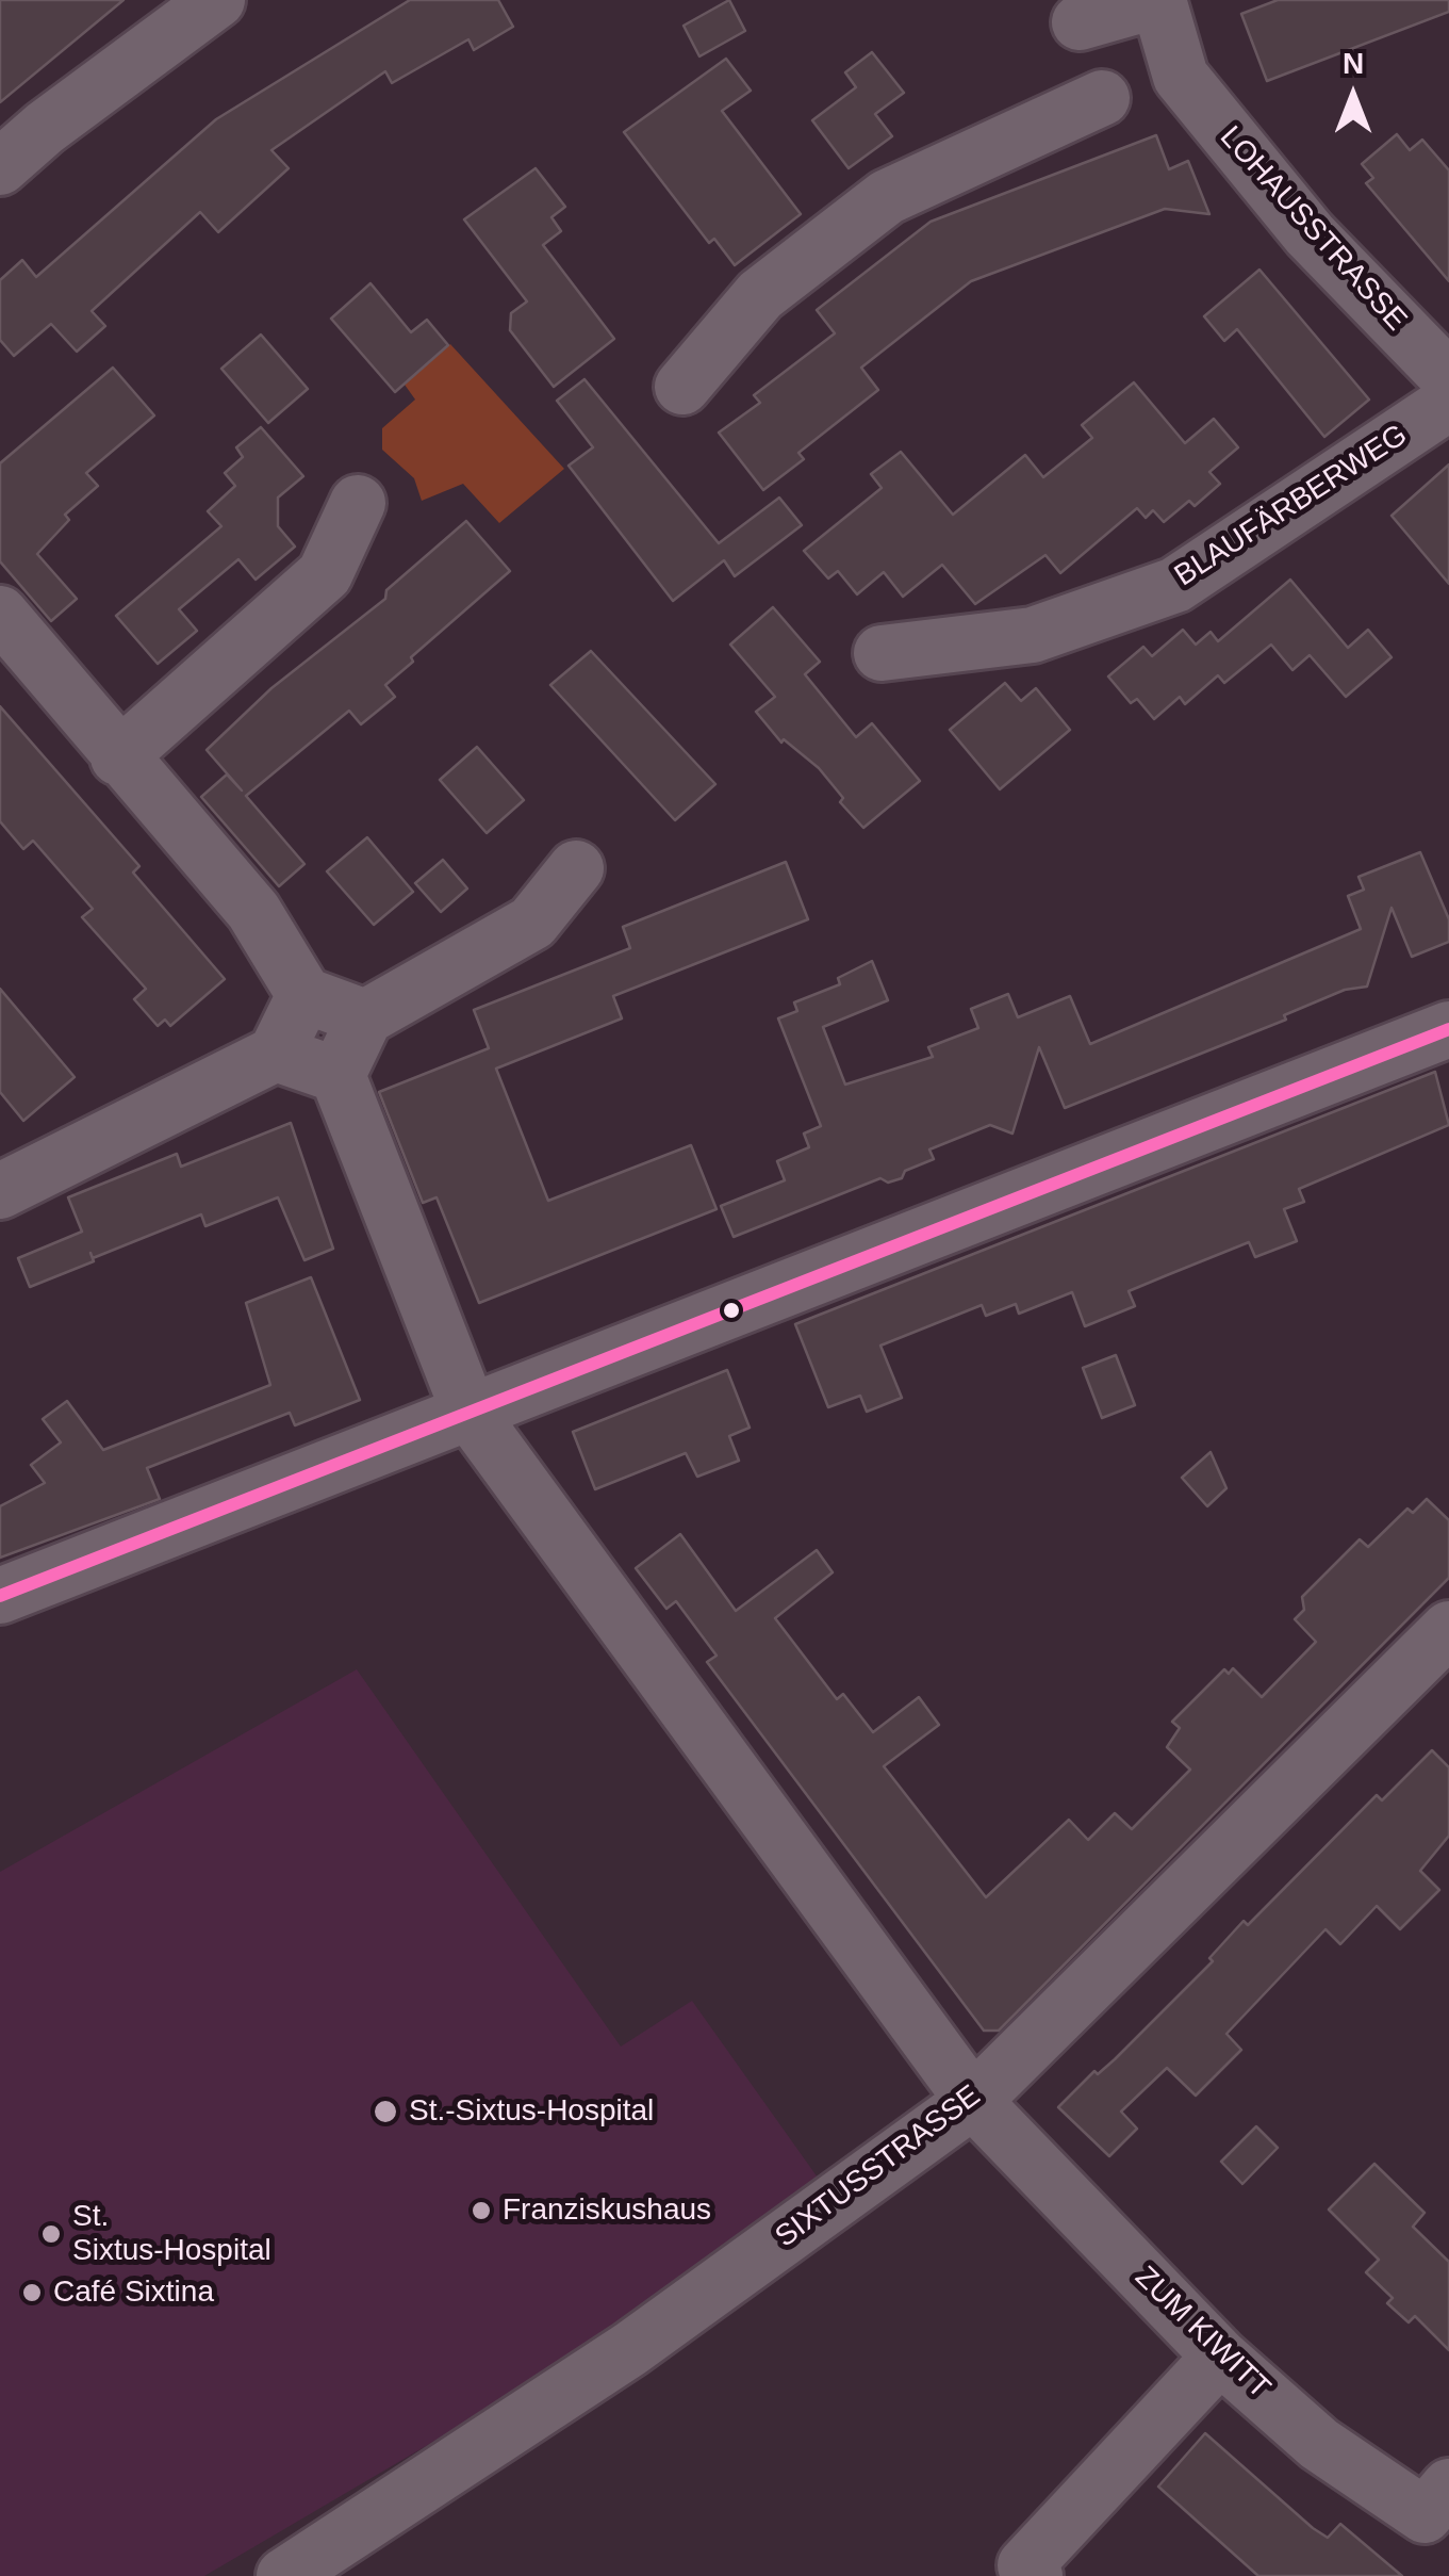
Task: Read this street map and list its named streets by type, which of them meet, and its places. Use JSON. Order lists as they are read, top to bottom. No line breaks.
{"streets":{"street":["LOHAUSSTRASSE","BLAUFÄRBERWEG","SIXTUSSTRASSE","ZUM KIWITT"]},"crossings":[["SIXTUSSTRASSE","ZUM KIWITT"]],"places":["St.-Sixtus-Hospital","Franziskushaus","St. Sixtus-Hospital","Café Sixtina"],"north":"top"}
